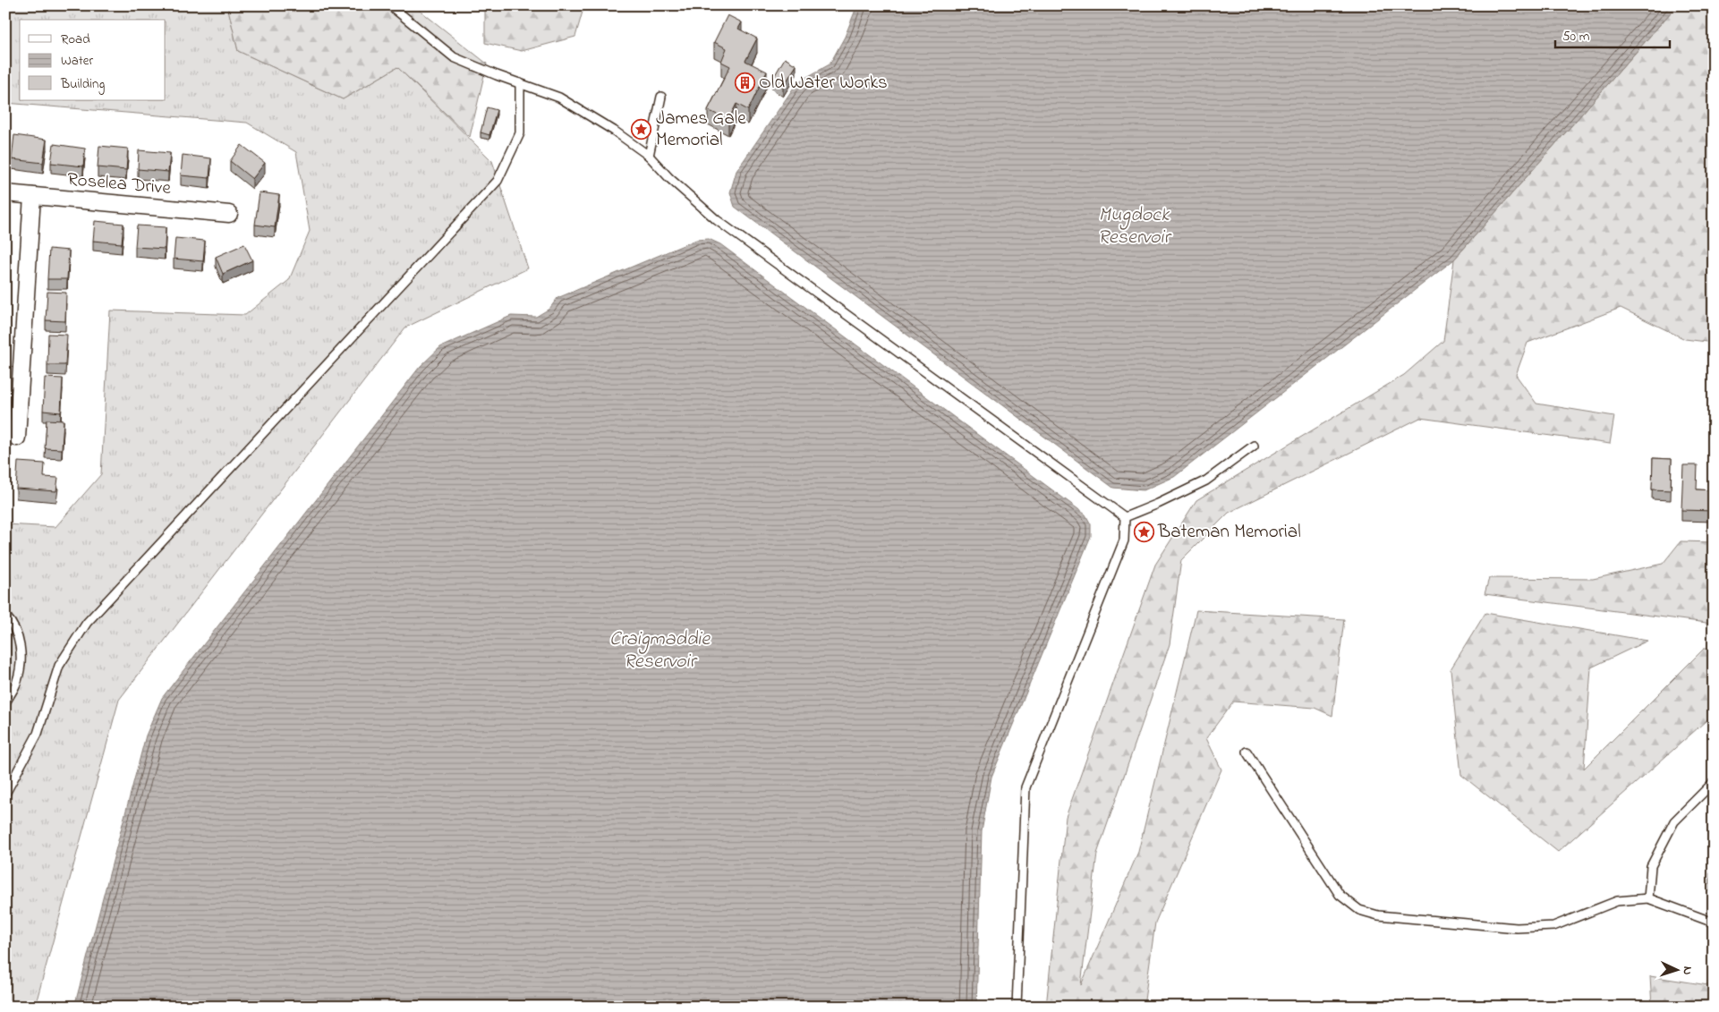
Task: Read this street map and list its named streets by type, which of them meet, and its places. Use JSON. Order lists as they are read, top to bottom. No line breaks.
{"streets":{"street":["Roselea Drive"]},"water":["Mugdock Reservoir","Craigmaddie Reservoir"],"places":{"building":["Old Water Works"],"place":["James Gale Memorial","Bateman Memorial"]},"legend":["Road","Water","Building"],"scale_bar":"50 m","north":"right"}
